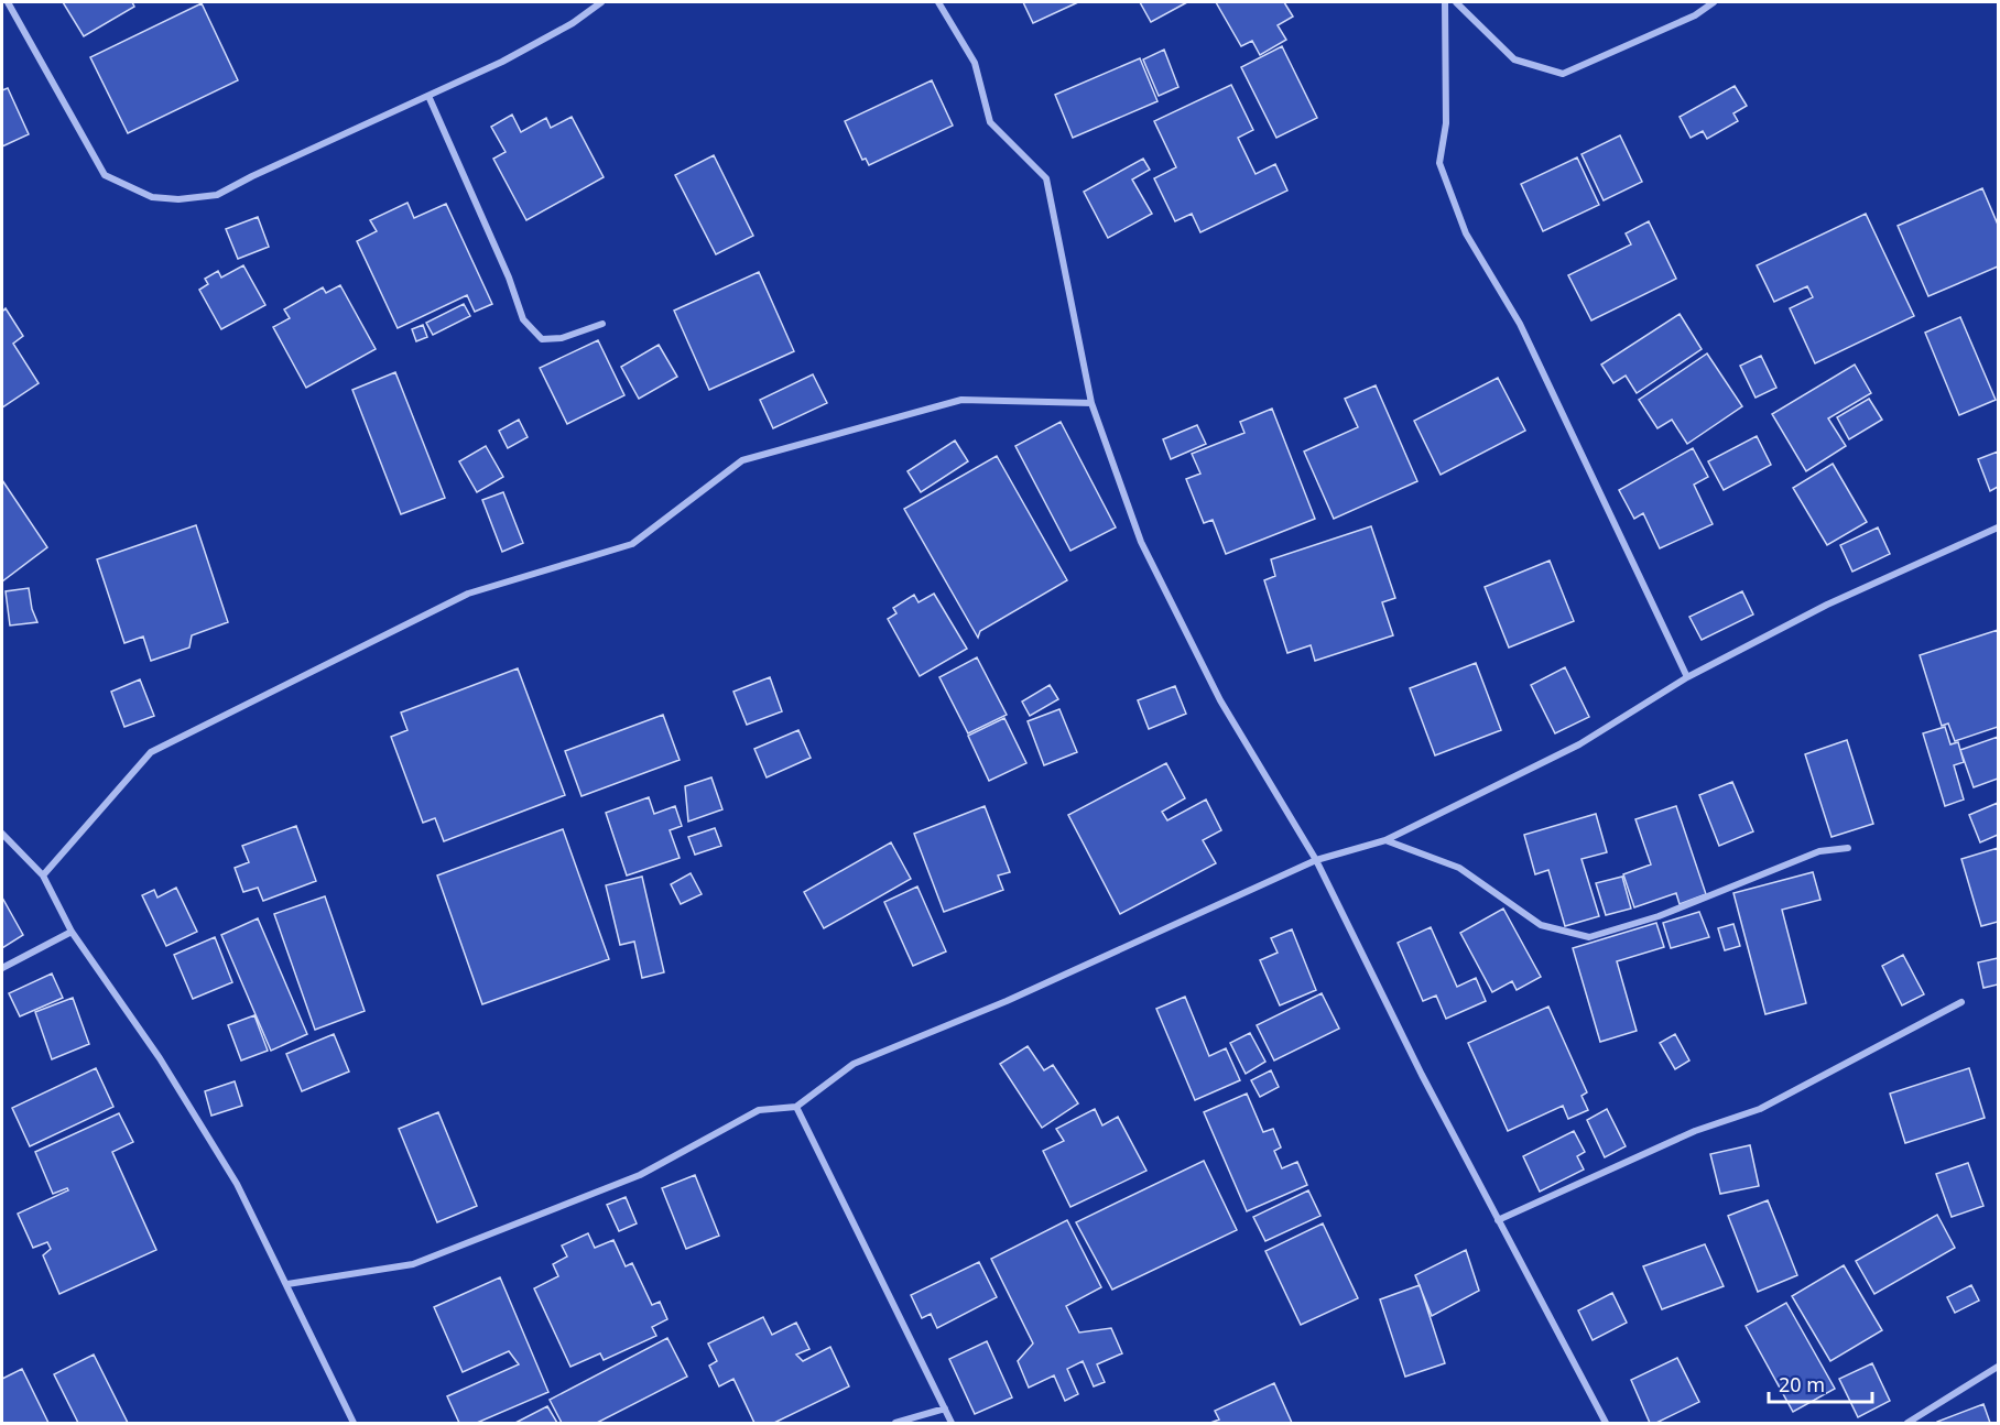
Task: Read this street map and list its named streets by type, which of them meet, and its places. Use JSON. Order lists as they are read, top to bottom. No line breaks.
{"scale_bar":"20 m"}
